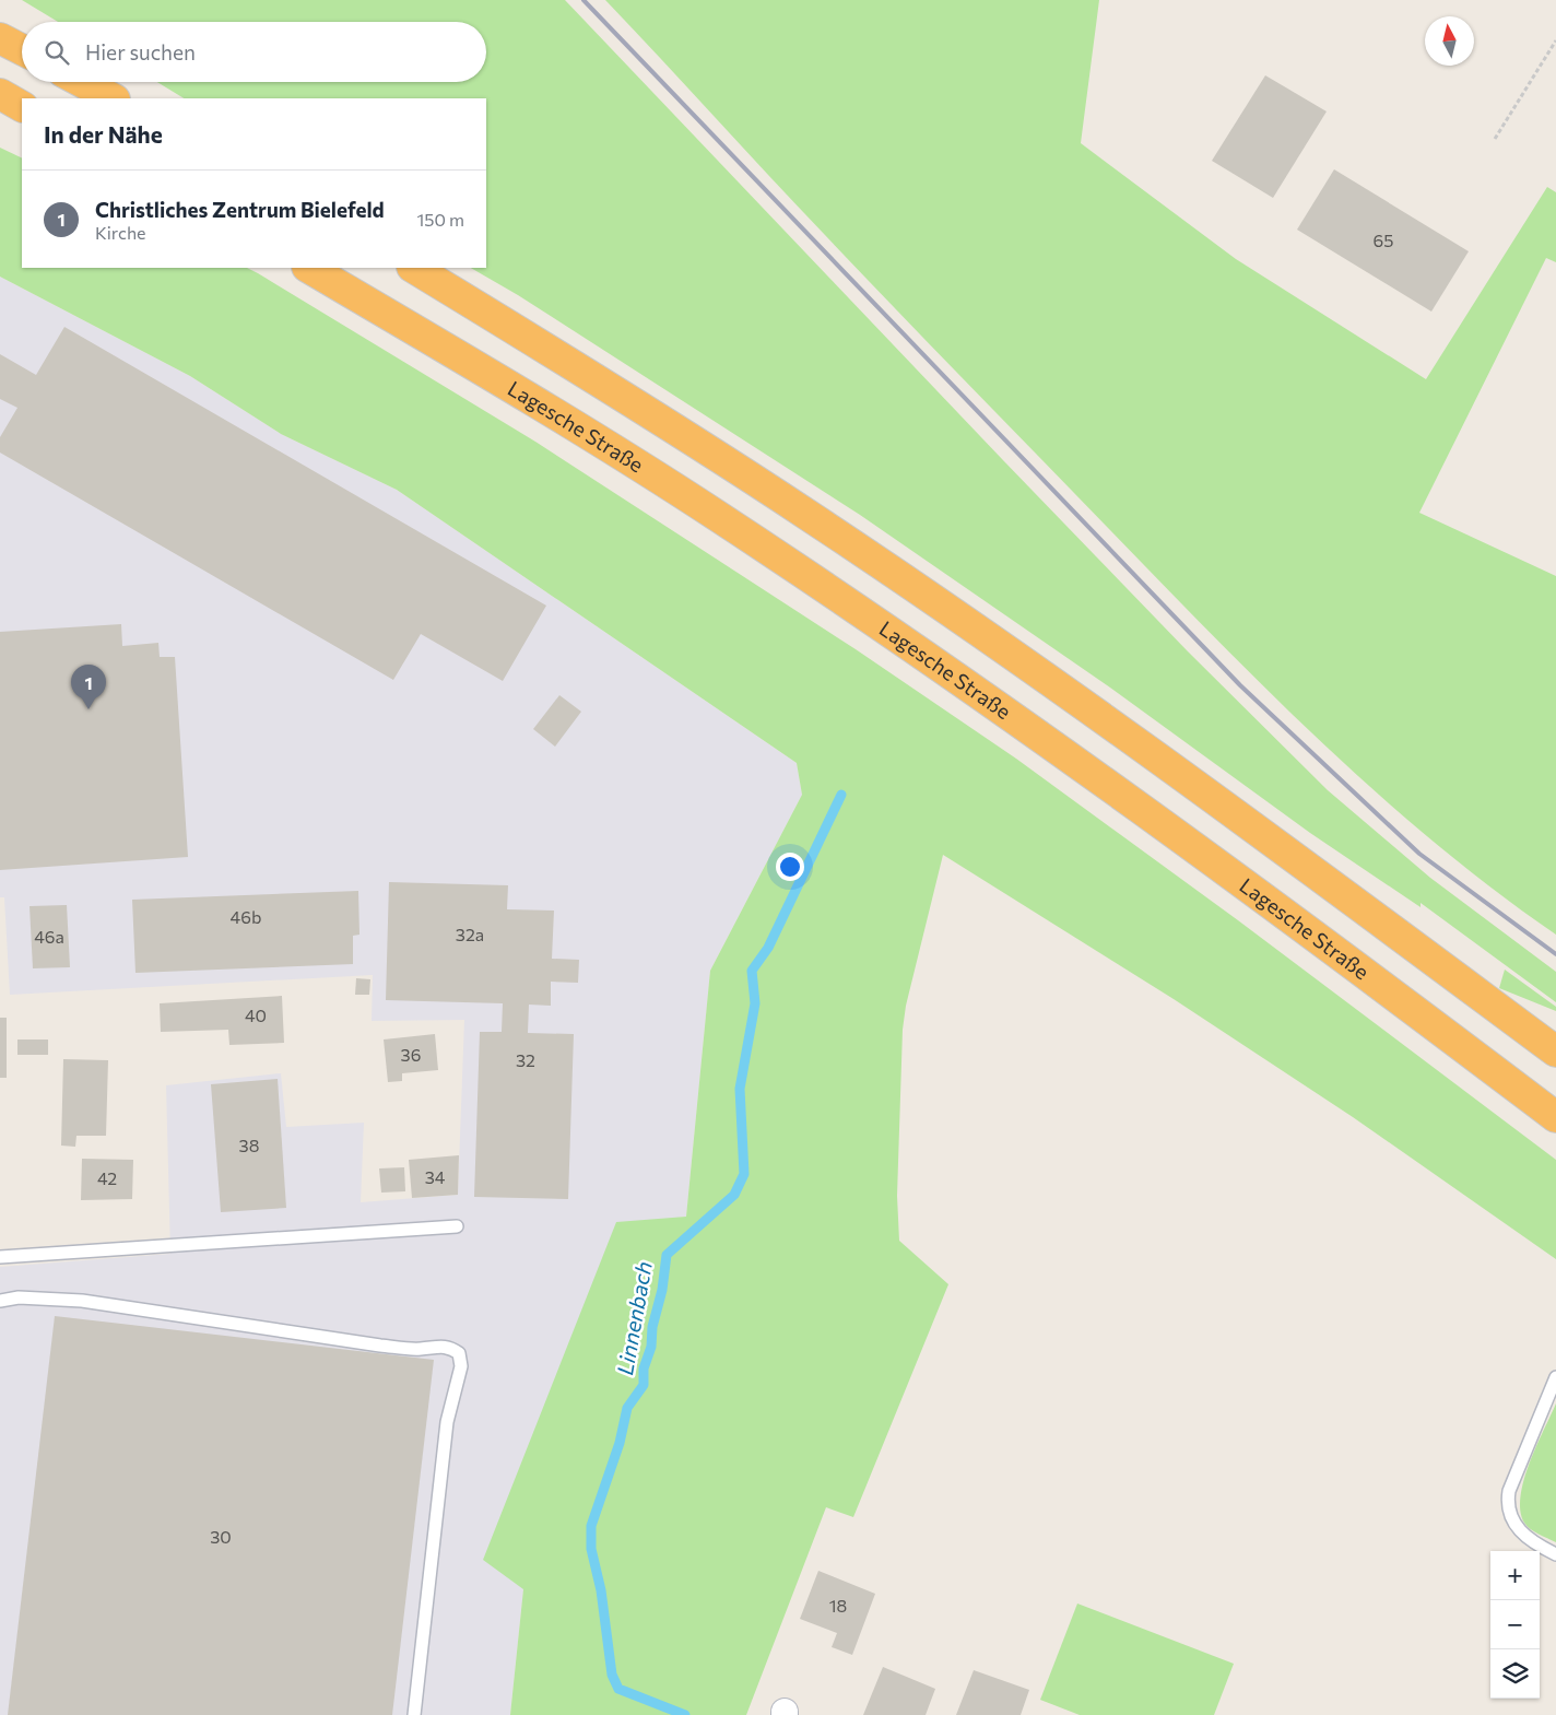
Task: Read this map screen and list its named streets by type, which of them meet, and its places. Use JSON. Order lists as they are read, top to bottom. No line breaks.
{"streets":{"highway":["Lagesche Straße"]},"water":["Linnenbach"],"house_numbers":["65","46b","32a","46a","40","36","32","38","34","42","30","18"],"north":"top","page":{"search":"Hier suchen","heading":"In der Nähe","list":[{"mark":"1","name":"Christliches Zentrum Bielefeld","note":"Kirche","value":"150 m"}],"pins":"1","map_buttons":["+","−"]}}
